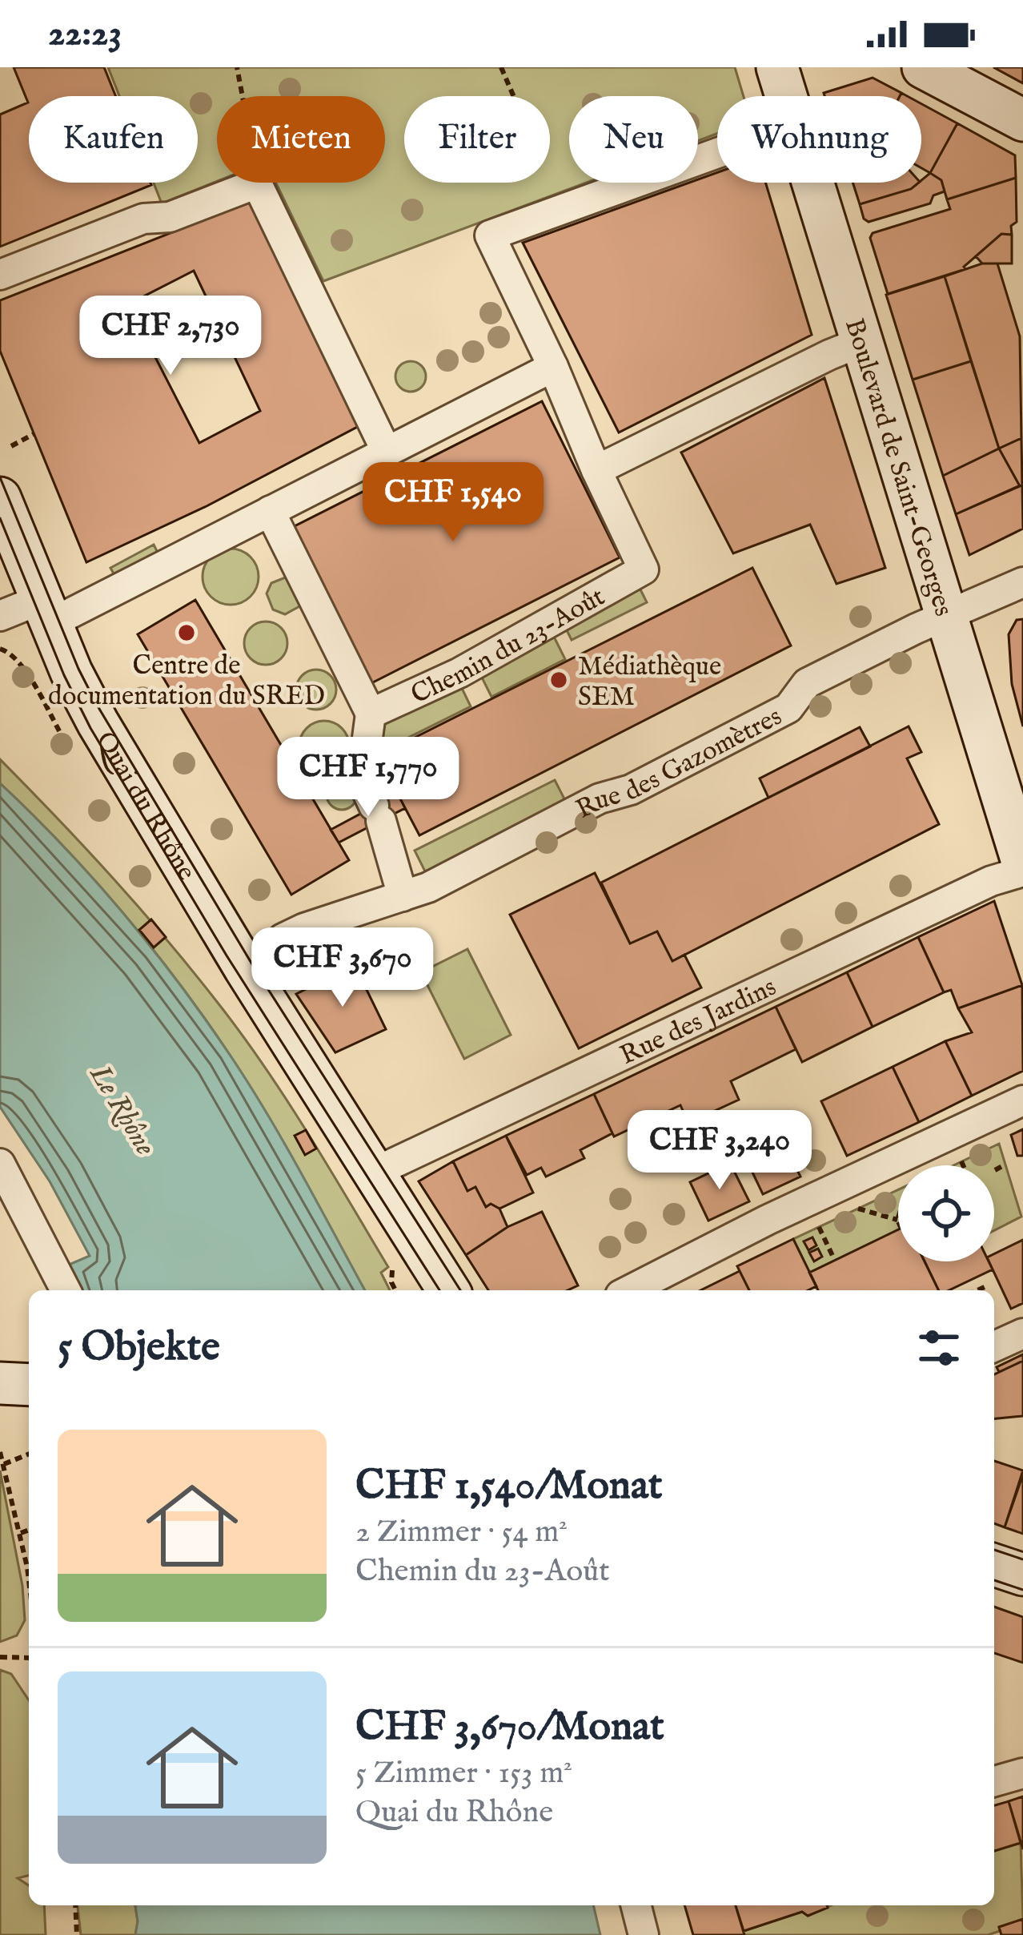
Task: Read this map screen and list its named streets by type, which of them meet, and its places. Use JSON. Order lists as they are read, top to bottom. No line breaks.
{"streets":{"street":["Boulevard de Saint-Georges","Chemin du 23-Août","Rue des Gazomètres","Quai du Rhône","Rue des Jardins"]},"crossings":[["Boulevard de Saint-Georges","Rue des Gazomètres"],["Boulevard de Saint-Georges","Rue des Jardins"],["Quai du Rhône","Rue des Jardins"]],"water":["Le Rhône"],"places":["Centre de documentation du SRED","Médiathèque SEM"],"page":{"status":"22:23","chip":["Kaufen","Mieten","Filter","Neu","Wohnung"],"price":["CHF 2,730","CHF 1,540","CHF 1,770","CHF 3,670","CHF 3,240"],"heading":"5 Objekte","list":[{"name":"CHF 1,540/Monat","note":"2 Zimmer · 54 m² · Chemin du 23-Août"},{"name":"CHF 3,670/Monat","note":"5 Zimmer · 153 m² · Quai du Rhône"}]}}
